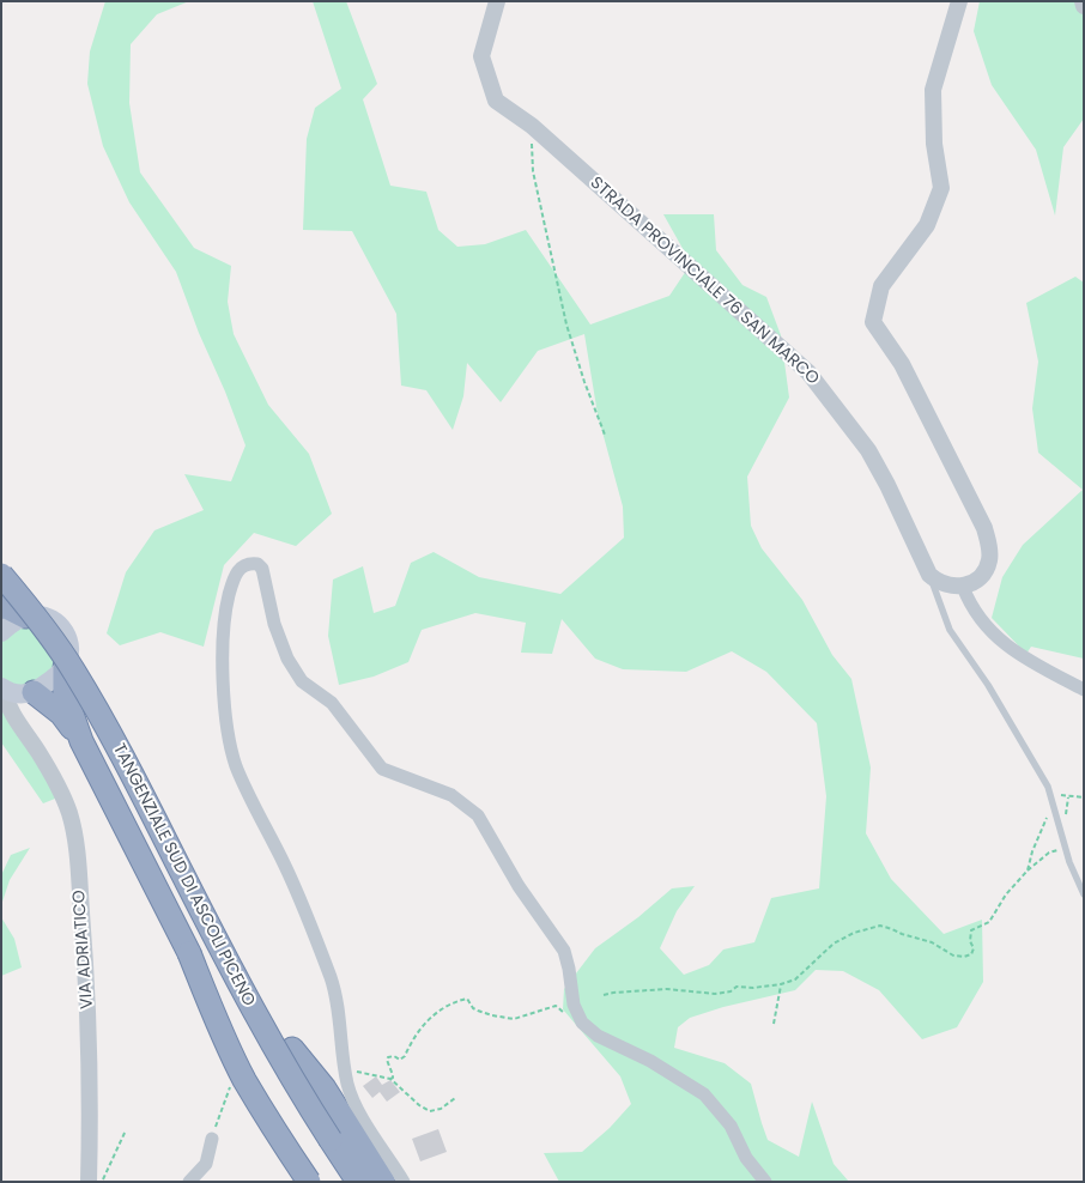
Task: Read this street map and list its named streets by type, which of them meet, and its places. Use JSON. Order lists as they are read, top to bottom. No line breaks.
{"streets":{"highway":["TANGENZIALE SUD DI ASCOLI PICENO"],"main road":["VIA ADRIATICO"],"street":["STRADA PROVINCIALE 76 SAN MARCO"]}}
